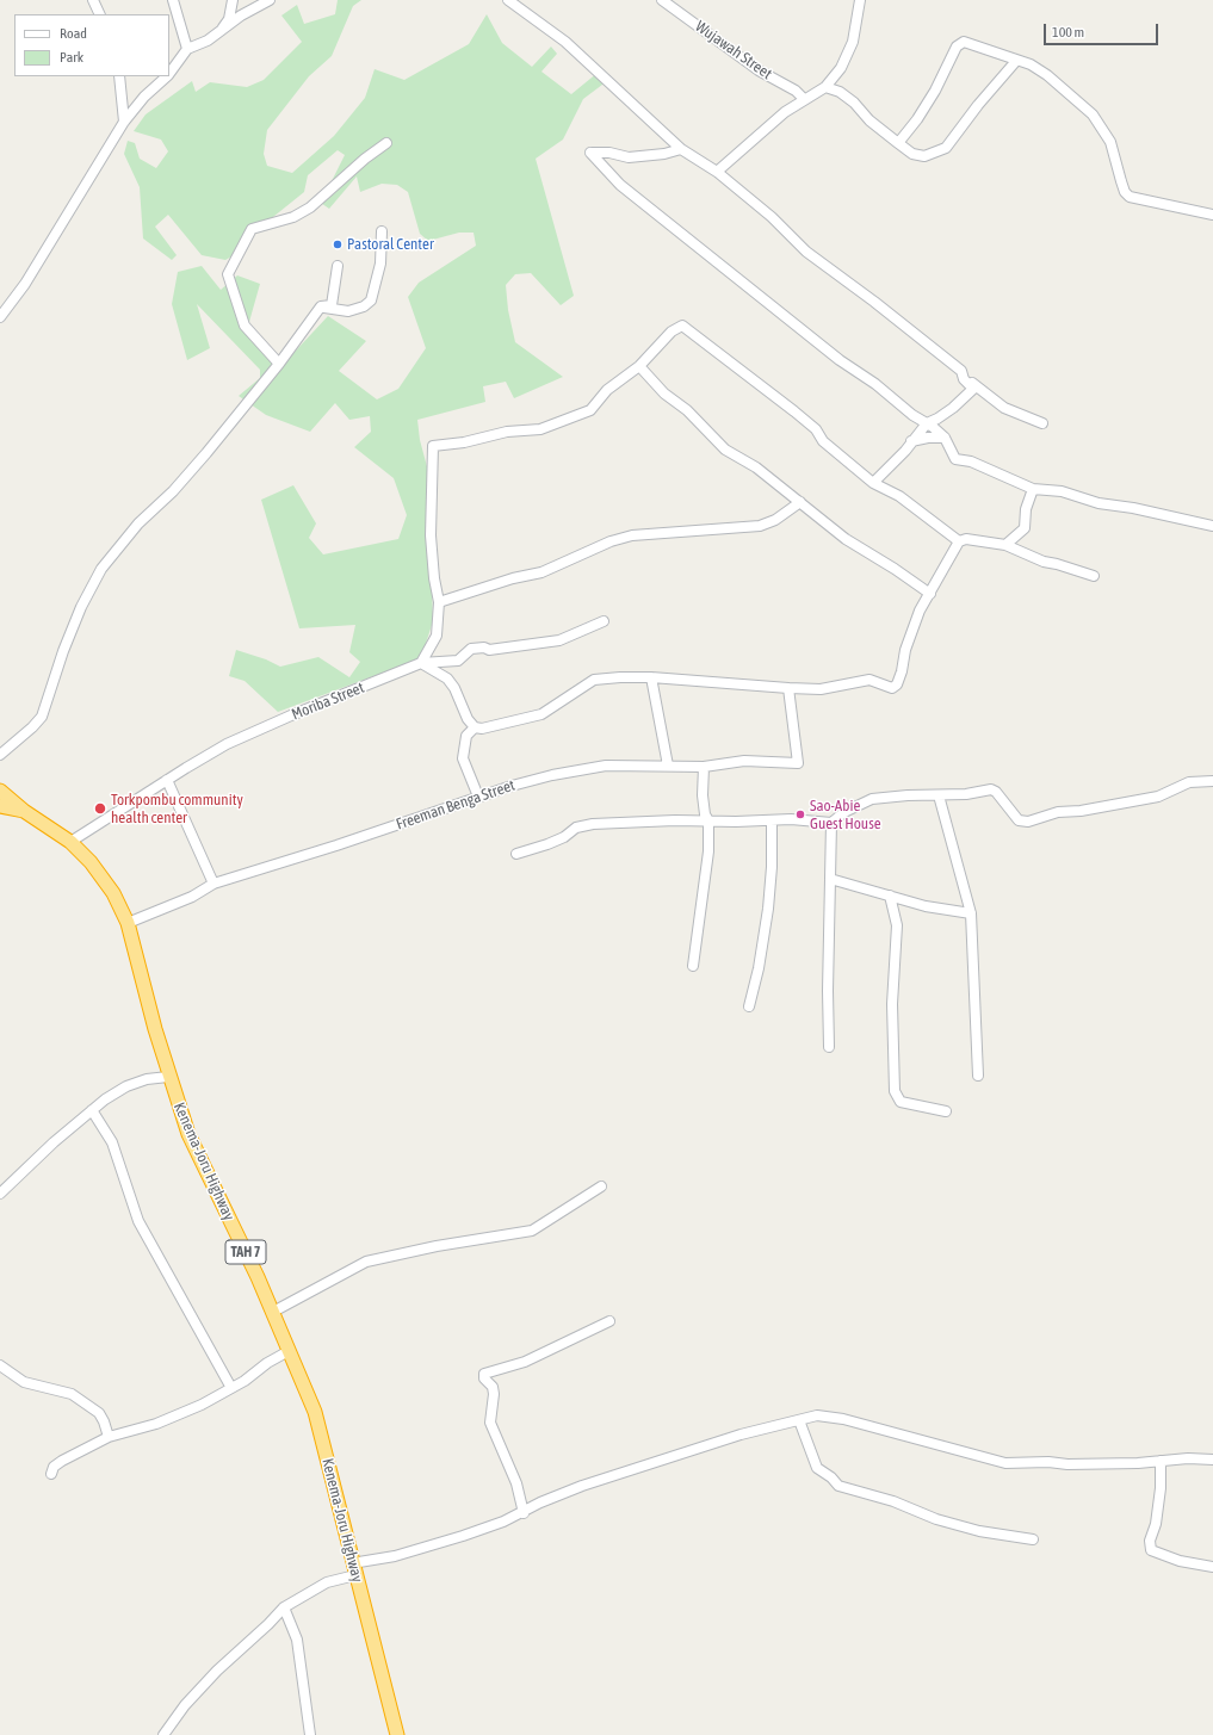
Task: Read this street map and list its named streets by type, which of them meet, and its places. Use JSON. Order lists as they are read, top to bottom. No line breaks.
{"streets":{"highway":["Kenema-Joru Highway","TAH 7"],"street":["Wujawah Street","Moriba Street","Freeman Benga Street"]},"crossings":[["Moriba Street","Kenema-Joru Highway"],["Freeman Benga Street","Kenema-Joru Highway"]],"places":["Pastoral Center","Torkpombu community health center","Sao-Abie Guest House"],"legend":["Road","Park"],"scale_bar":"100 m"}
